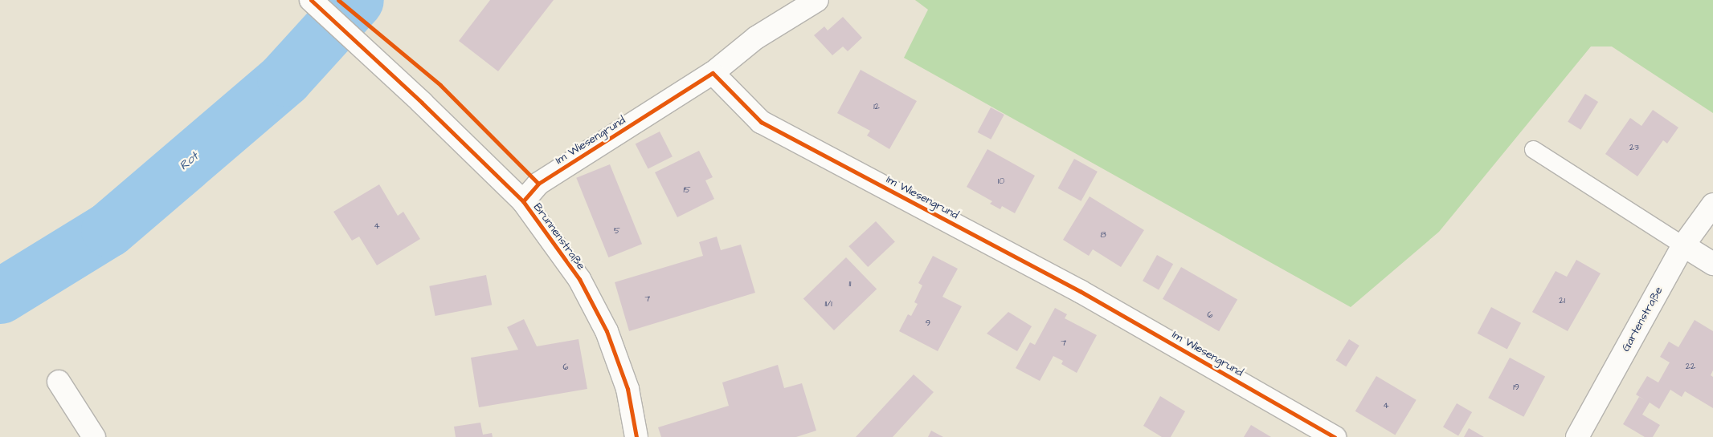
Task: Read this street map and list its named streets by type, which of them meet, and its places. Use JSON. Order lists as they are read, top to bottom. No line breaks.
{"streets":{"street":["Im Wiesengrund","Brunnenstraße","Gartenstraße"]},"crossings":[["Im Wiesengrund","Brunnenstraße"]],"water":["Rot"],"house_numbers":["12","23","10","15","4","5","8","11","7","21","11/1","6","9","7","22","6","19","4"]}
